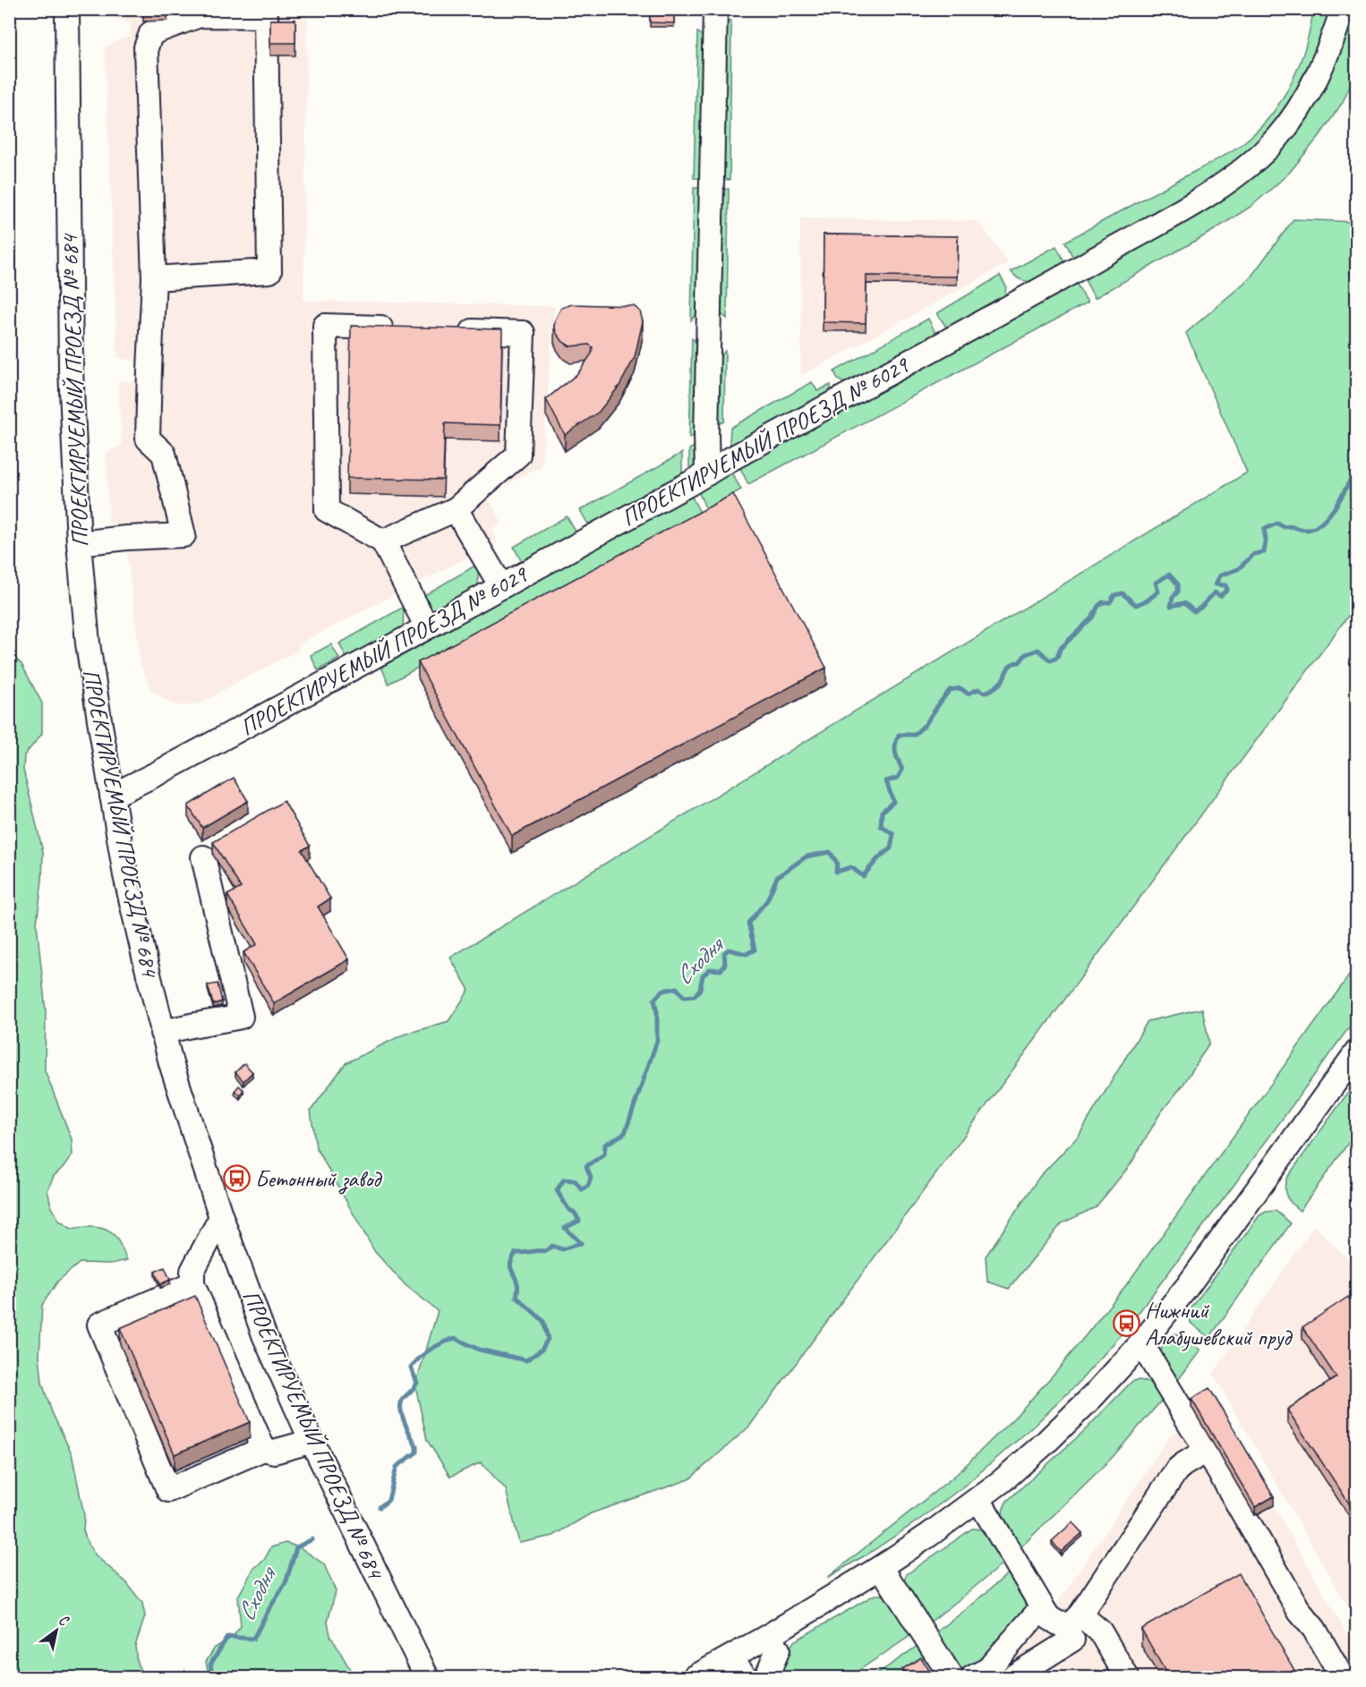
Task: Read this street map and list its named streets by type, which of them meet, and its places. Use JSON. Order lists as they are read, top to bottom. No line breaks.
{"streets":{"street":["ПРОЕКТИРУЕМЫЙ ПРОЕЗД № 684","ПРОЕКТИРУЕМЫЙ ПРОЕЗД № 6029"]},"crossings":[["ПРОЕКТИРУЕМЫЙ ПРОЕЗД № 684","ПРОЕКТИРУЕМЫЙ ПРОЕЗД № 6029"]],"water":["Сходня"],"places":{"bus stop":["Бетонный завод","Нижний Алабушевский пруд"]},"north":"top right"}
